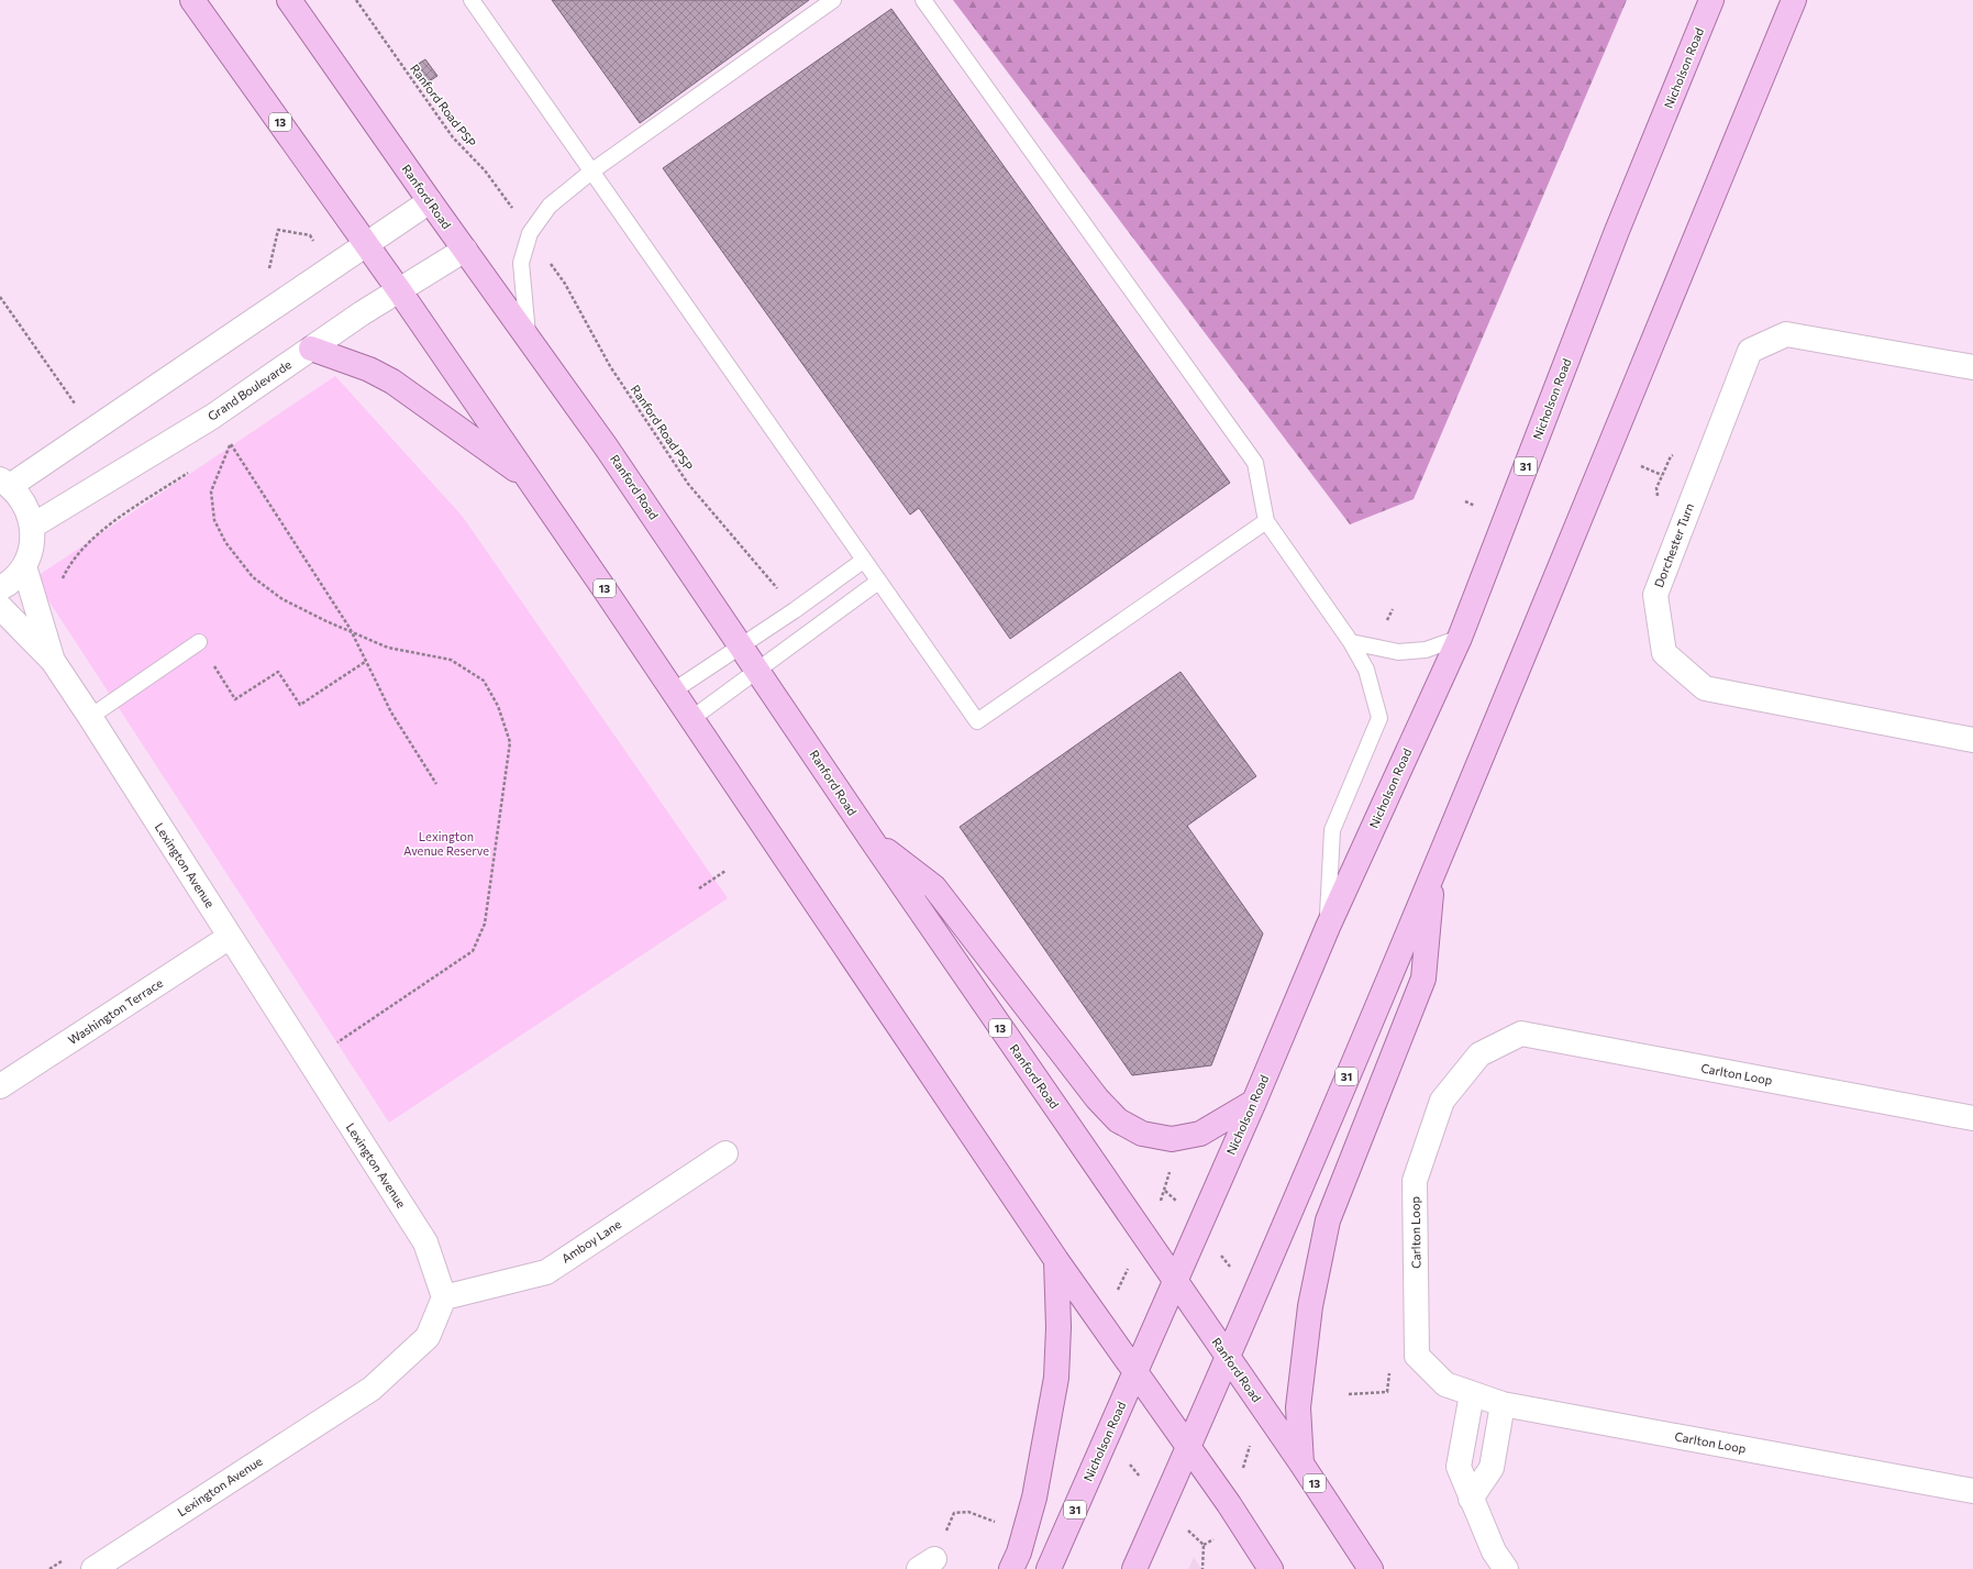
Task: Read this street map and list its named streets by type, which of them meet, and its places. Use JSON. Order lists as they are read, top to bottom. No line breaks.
{"streets":{"main road":["Nicholson Road","13","Ranford Road","31"],"street":["Grand Boulevarde","Dorchester Turn","Lexington Avenue","Washington Terrace","Carlton Loop","Amboy Lane"],"path":["Ranford Road PSP"]},"crossings":[["Nicholson Road","13"],["Nicholson Road","Ranford Road"],["13","Grand Boulevarde"],["13","31"],["Ranford Road","Grand Boulevarde"],["Ranford Road","31"],["Lexington Avenue","Washington Terrace"],["Lexington Avenue","Amboy Lane"]],"parks":["Lexington Avenue Reserve"]}
